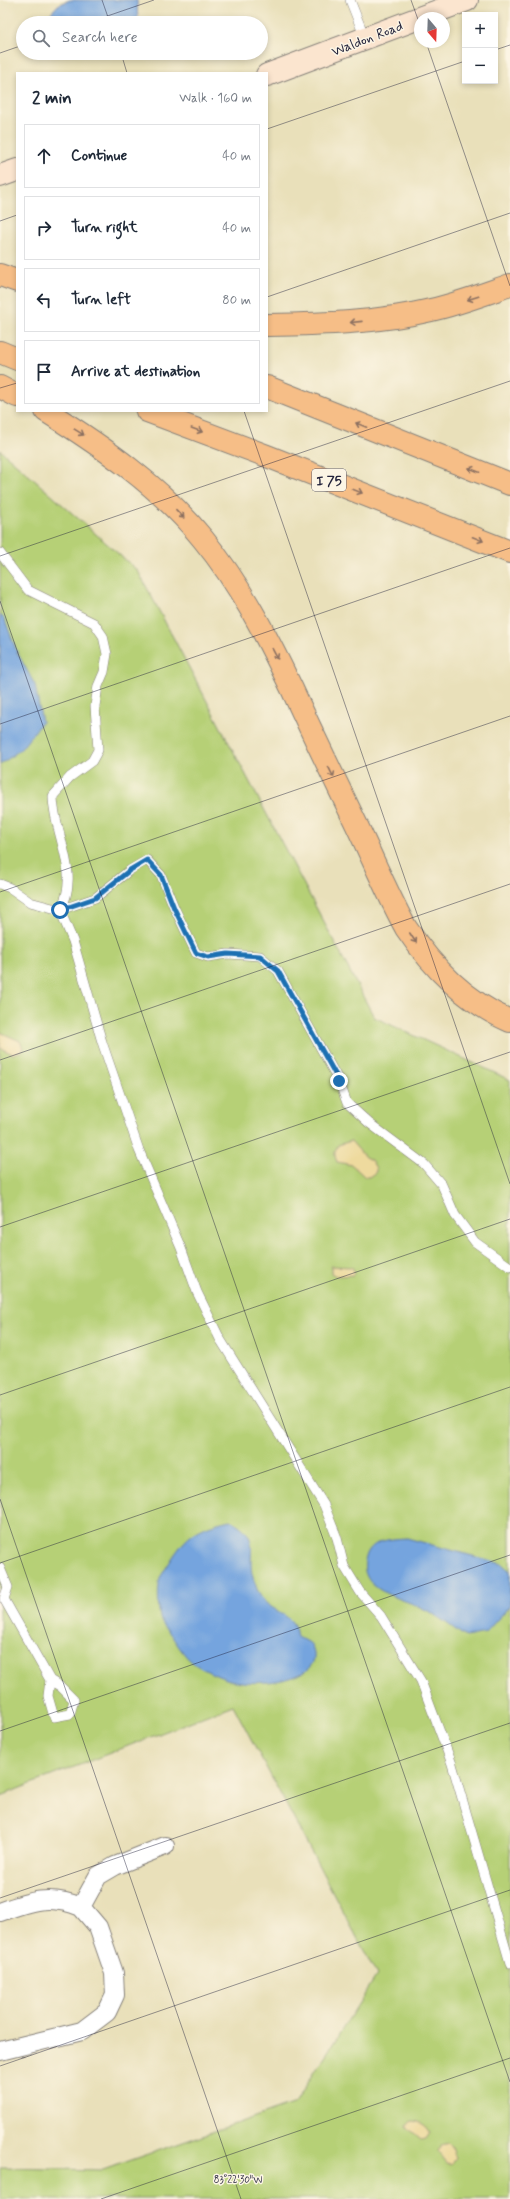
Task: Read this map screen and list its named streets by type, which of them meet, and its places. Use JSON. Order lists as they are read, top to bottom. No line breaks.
{"streets":{"highway":["I 75"],"street":["Waldon Road"]},"north":"bottom","page":{"map_buttons":["+","−"],"search":"Search here","heading":["2 min","Walk · 160 m"],"list":[["Continue","40 m"],["Turn right","40 m"],["Turn left","80 m"],"Arrive at destination"]},"coordinates":["83°22'30\"W"]}
